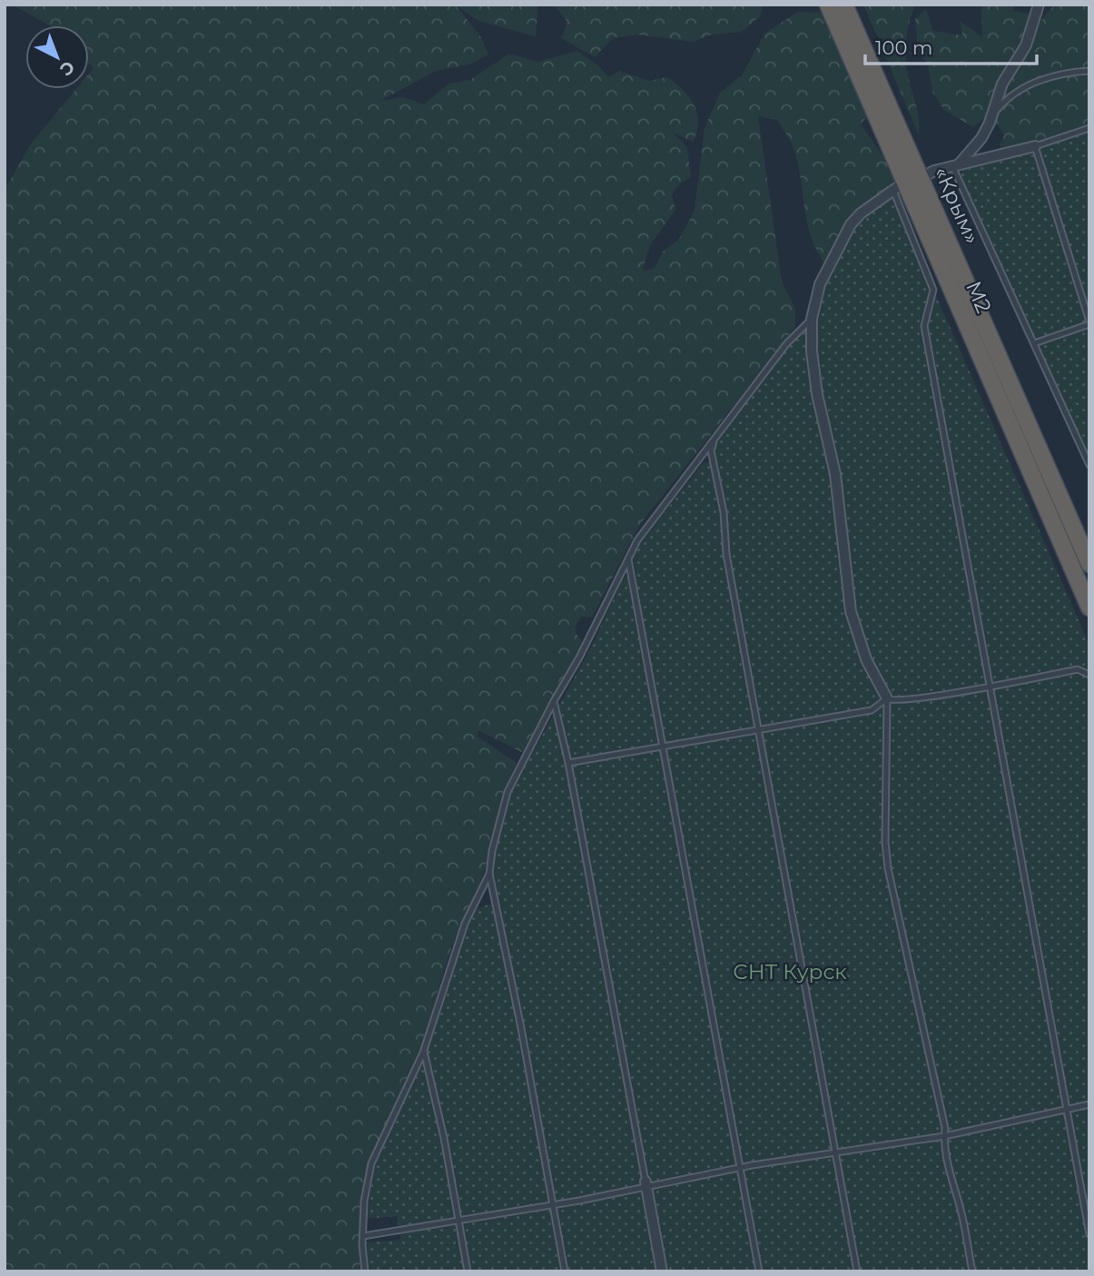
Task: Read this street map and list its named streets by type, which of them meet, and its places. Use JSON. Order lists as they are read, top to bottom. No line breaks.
{"streets":{"highway":["«Крым»","М2"]},"crossings":[["«Крым»","М2"]],"parks":["СНТ Курск"],"scale_bar":"100 m","north":"bottom right"}
